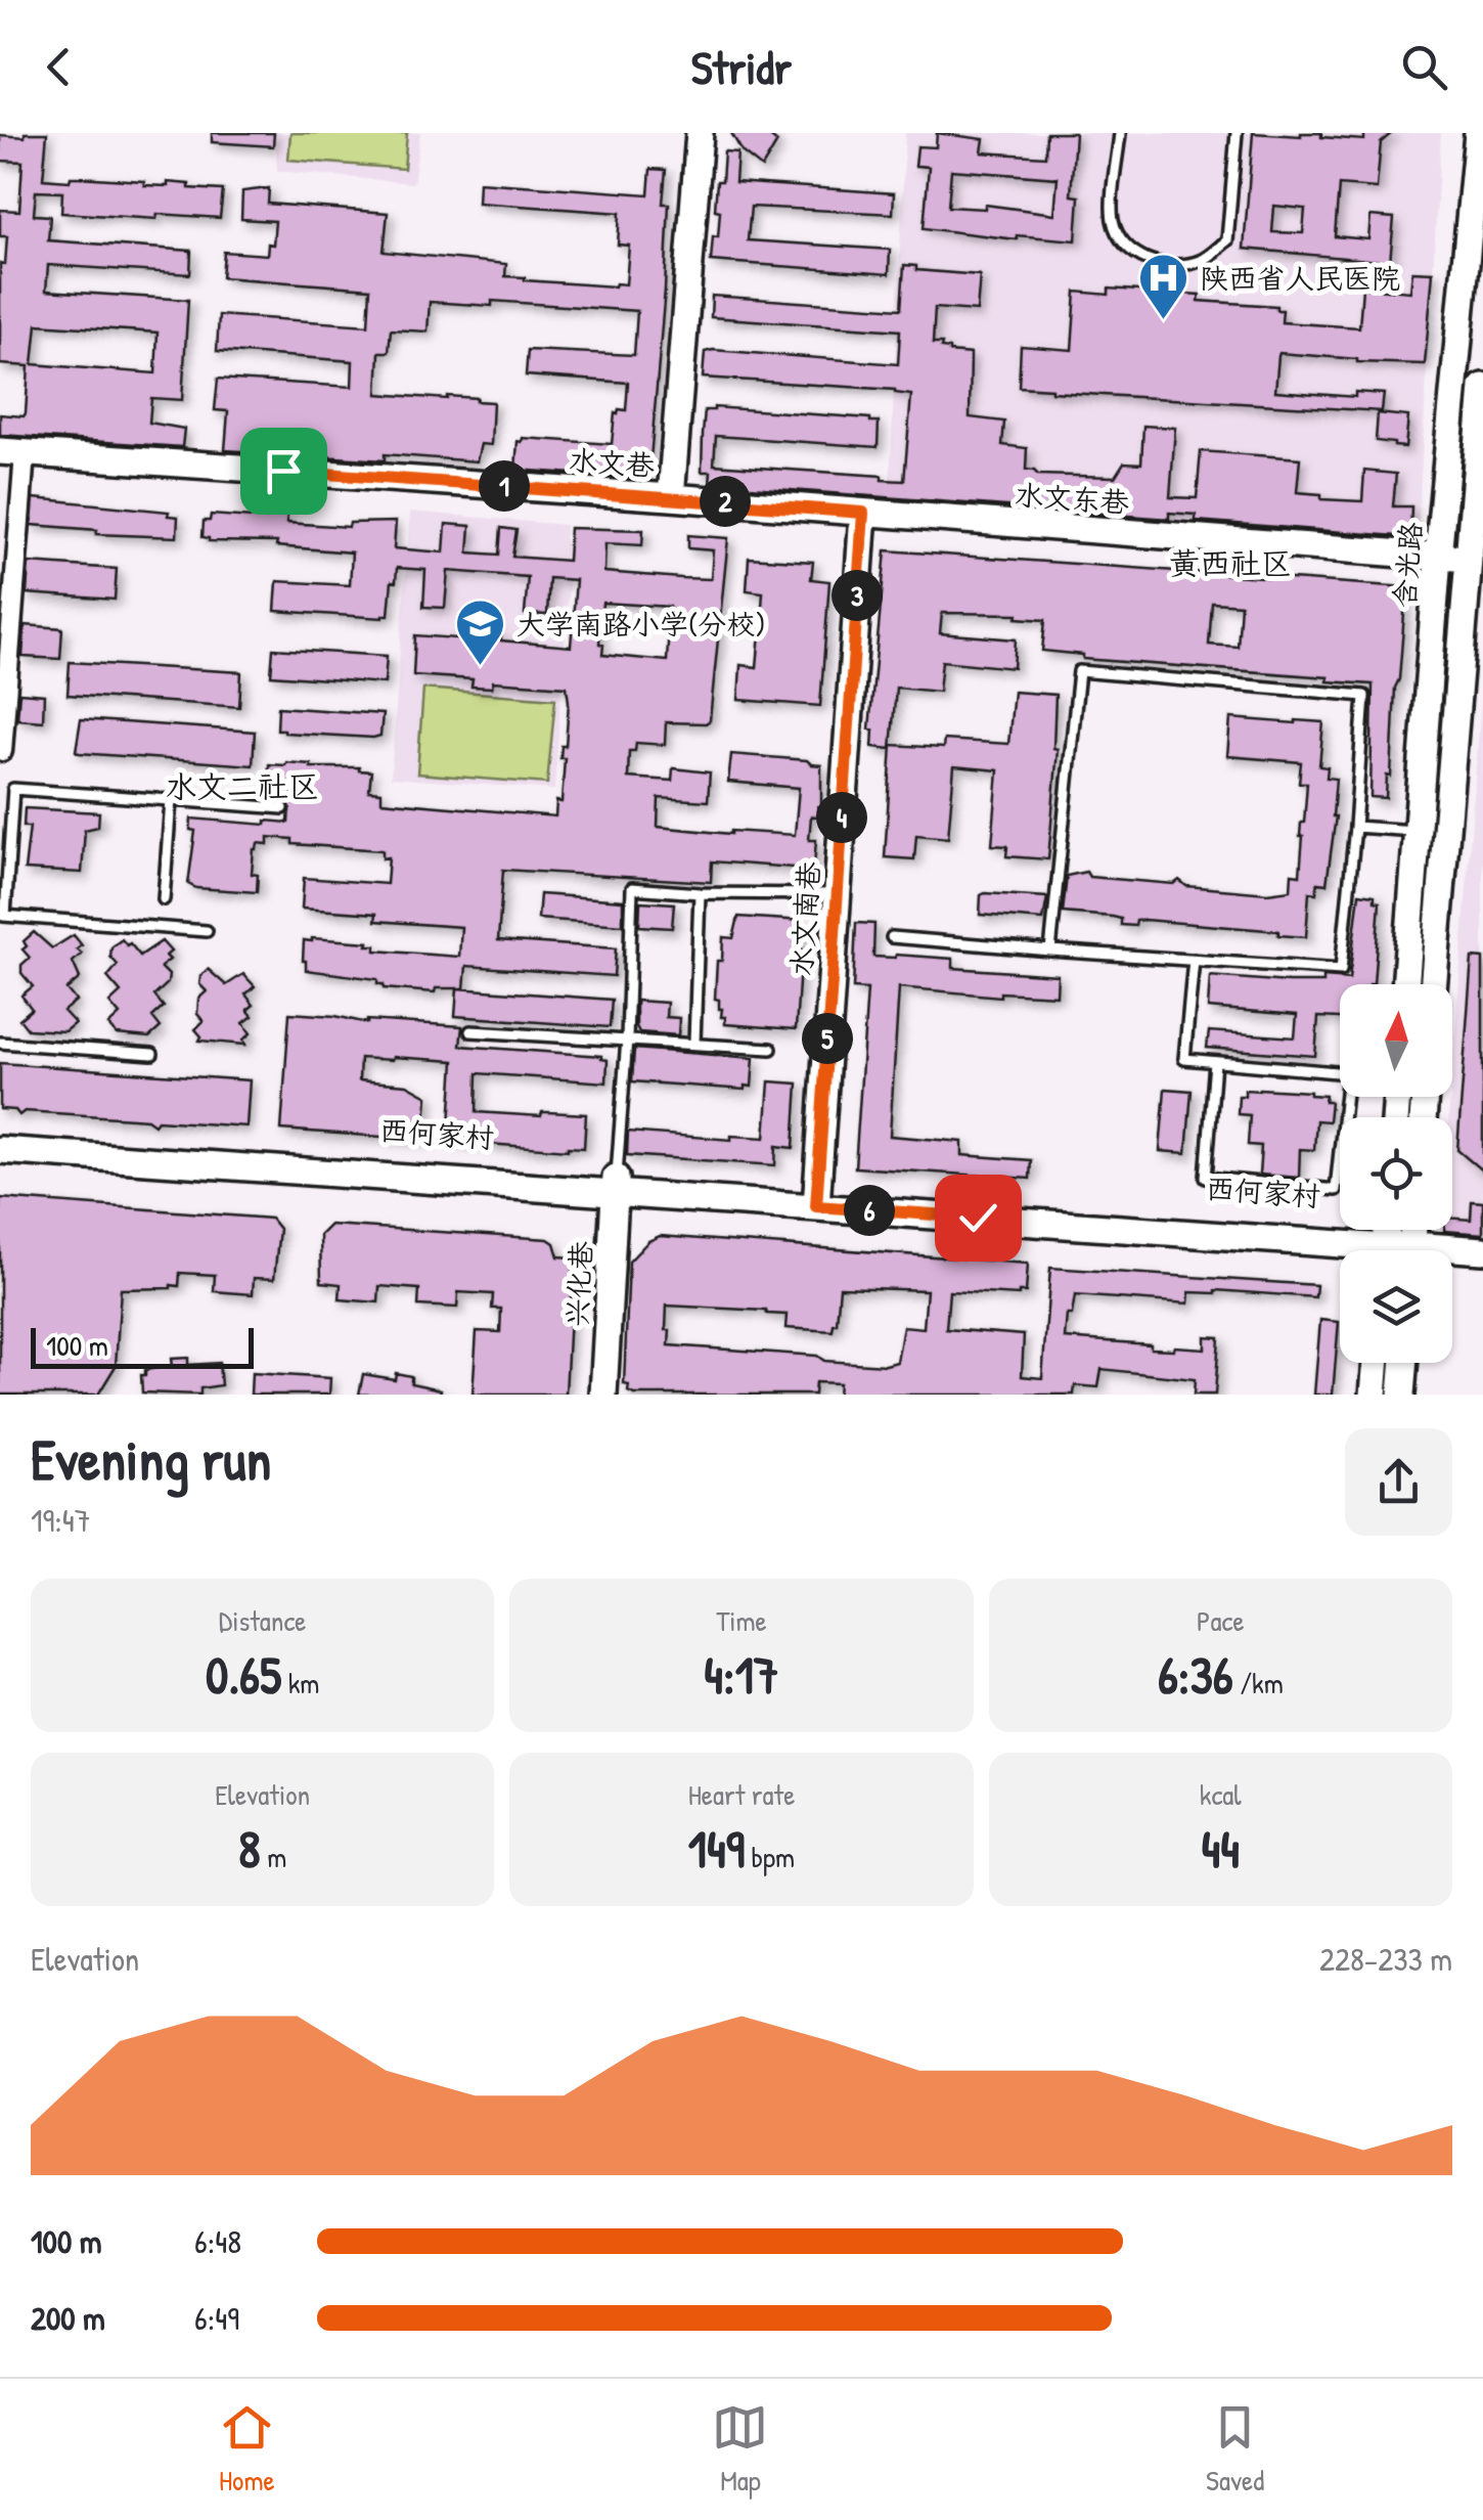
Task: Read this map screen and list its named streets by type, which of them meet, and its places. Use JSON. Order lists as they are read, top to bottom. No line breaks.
{"streets":{"street":["水文巷","水文东巷","含光路","水文南巷","西何家村","兴化巷"]},"crossings":[["水文巷","水文东巷"],["水文东巷","含光路"],["水文东巷","水文南巷"],["水文南巷","西何家村"],["西何家村","兴化巷"]],"districts":["黄西社区","水文二社区"],"places":{"hospital":["陕西省人民医院"],"school or university":["大学南路小学(分校)"]},"scale_bar":"100 m","north":"top","page":{"header":"Stridr","pins":["1","2","3","4","5","6"],"scale":"100 m","heading":["Evening run","19:47"],"stats":[["Distance","0.65 km"],["Time","4:17"],["Pace","6:36 /km"],["Elevation","8 m"],["Heart rate","149 bpm"],["kcal","44"]],"chart":["Elevation","228–233 m"],"list":[{"name":"100 m","note":"6:48"},{"name":"200 m","note":"6:49"}],"tabs":["Home","Map","Saved"]}}
